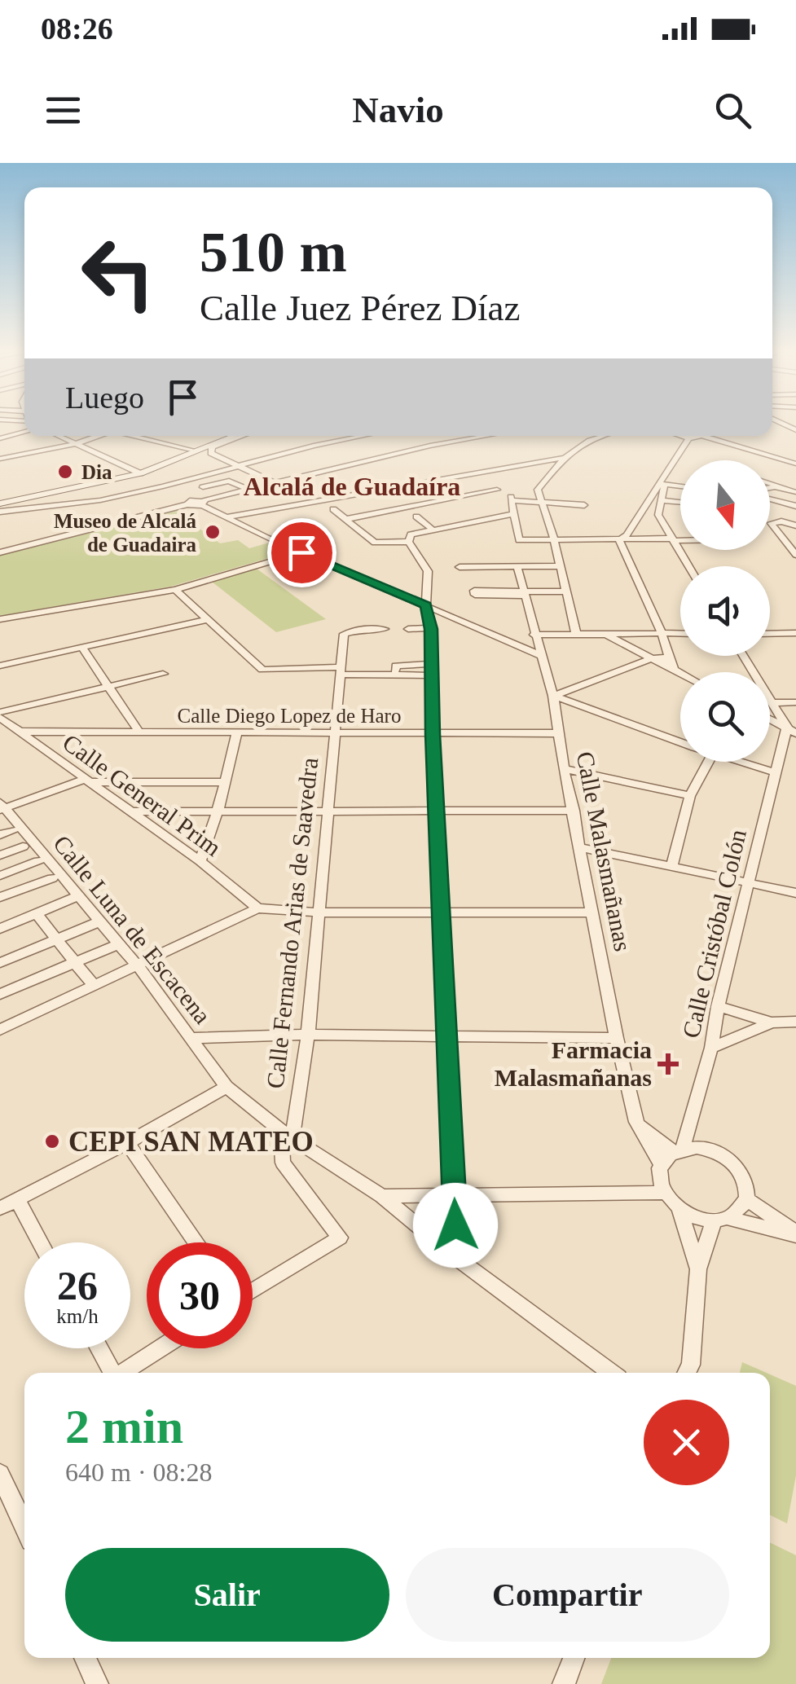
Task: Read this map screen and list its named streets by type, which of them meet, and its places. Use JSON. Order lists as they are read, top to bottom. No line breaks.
{"streets":{"street":["Calle Diego Lopez de Haro","Calle General Prim","Calle Malasmañanas","Calle Fernando Arias de Saavedra","Calle Luna de Escacena","Calle Cristóbal Colón"]},"crossings":[["Calle Diego Lopez de Haro","Calle General Prim"],["Calle Diego Lopez de Haro","Calle Malasmañanas"],["Calle Diego Lopez de Haro","Calle Fernando Arias de Saavedra"],["Calle Malasmañanas","Calle Cristóbal Colón"],["Calle Fernando Arias de Saavedra","Calle Luna de Escacena"]],"districts":["Alcalá de Guadaíra"],"places":{"other":["Dia","Museo de Alcalá de Guadaira","CEPI SAN MATEO"],"health":["Farmacia Malasmañanas"]},"north":"bottom","page":{"status":"08:26","header":"Navio","turn":["510 m","Calle Juez Pérez Díaz"],"then":"Luego","speed":"26 km/h","limit":"30","heading":["2 min","640 m · 08:28"],"buttons":["Salir","Compartir"]}}
